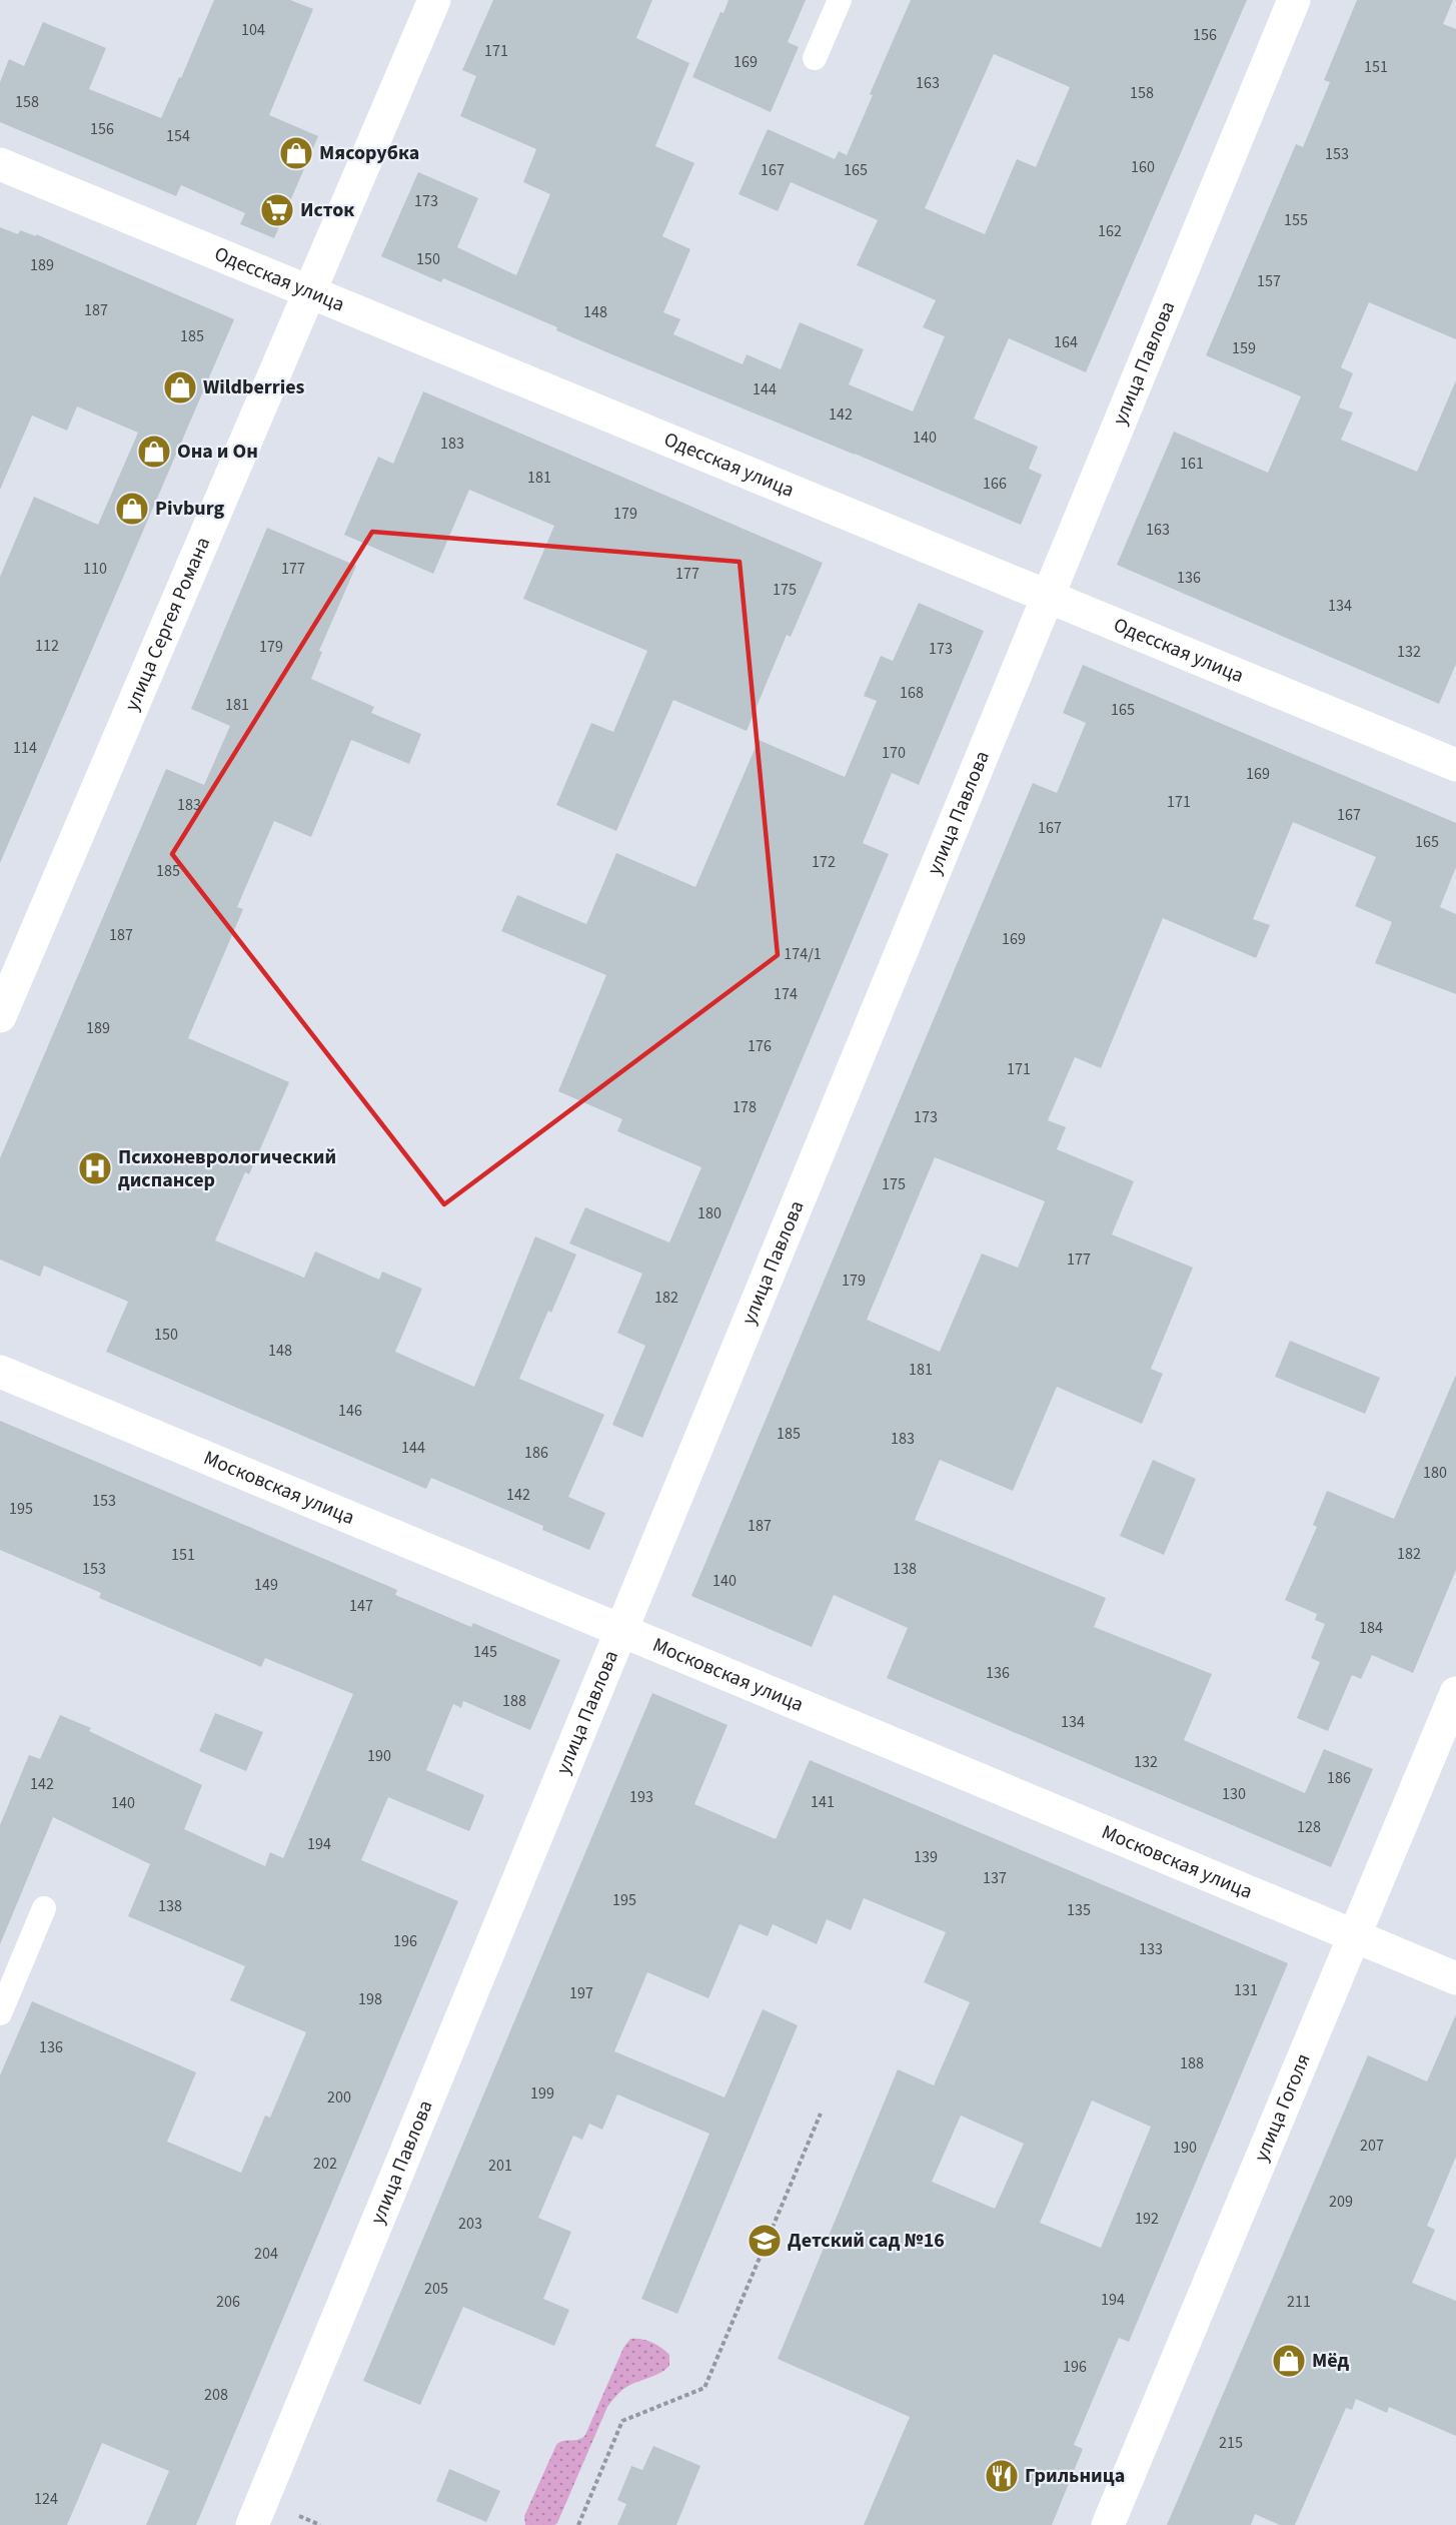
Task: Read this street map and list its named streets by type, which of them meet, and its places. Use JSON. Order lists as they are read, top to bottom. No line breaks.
{"streets":{"street":["Одесская улица","улица Павлова","улица Сергея Романа","Московская улица","улица Гоголя"]},"crossings":[["Одесская улица","улица Павлова"],["Одесская улица","улица Сергея Романа"],["улица Павлова","Московская улица"],["Московская улица","улица Гоголя"]],"places":{"shop":["Мясорубка","Wildberries","Она и Он","Pivburg","Мёд"],"supermarket":["Исток"],"hospital":["Психоневрологический диспансер"],"school or university":["Детский сад №16"],"restaurant":["Грильница"]},"house_numbers":["104","156","171","169","151","163","158","158","156","154","153","160","167","165","173","155","162","150","189","157","187","148","185","164","159","144","142","140","183","161","181","166","179","163","110","177","177","136","175","134","112","179","173","132","168","181","165","114","170","169","171","183","167","167","165","172","185","187","169","174/1","174","189","176","171","178","173","175","180","177","179","182","150","148","181","146","185","183","144","186","180","142","153","195","187","182","151","153","138","140","149","147","184","145","136","188","134","190","132","186","142","130","193","141","140","128","194","139","137","195","138","135","196","133","131","197","198","136","188","199","200","207","190","202","201","209","192","203","204","205","194","206","211","196","208","215","124"]}
